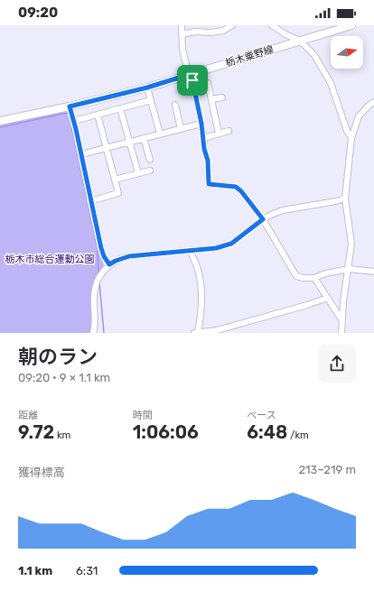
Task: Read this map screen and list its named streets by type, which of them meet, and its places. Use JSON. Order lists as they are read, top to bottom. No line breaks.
{"streets":{"main road":["栃木粟野線"]},"parks":["栃木市総合運動公園"],"north":"right","page":{"status":"09:20","heading":["朝のラン","09:20 · 9 × 1.1 km"],"stats":[["距離","9.72 km"],["時間","1:06:06"],["ペース","6:48 /km"]],"chart":["獲得標高","213–219 m"],"list":[{"name":"1.1 km","note":"6:31"}]}}
